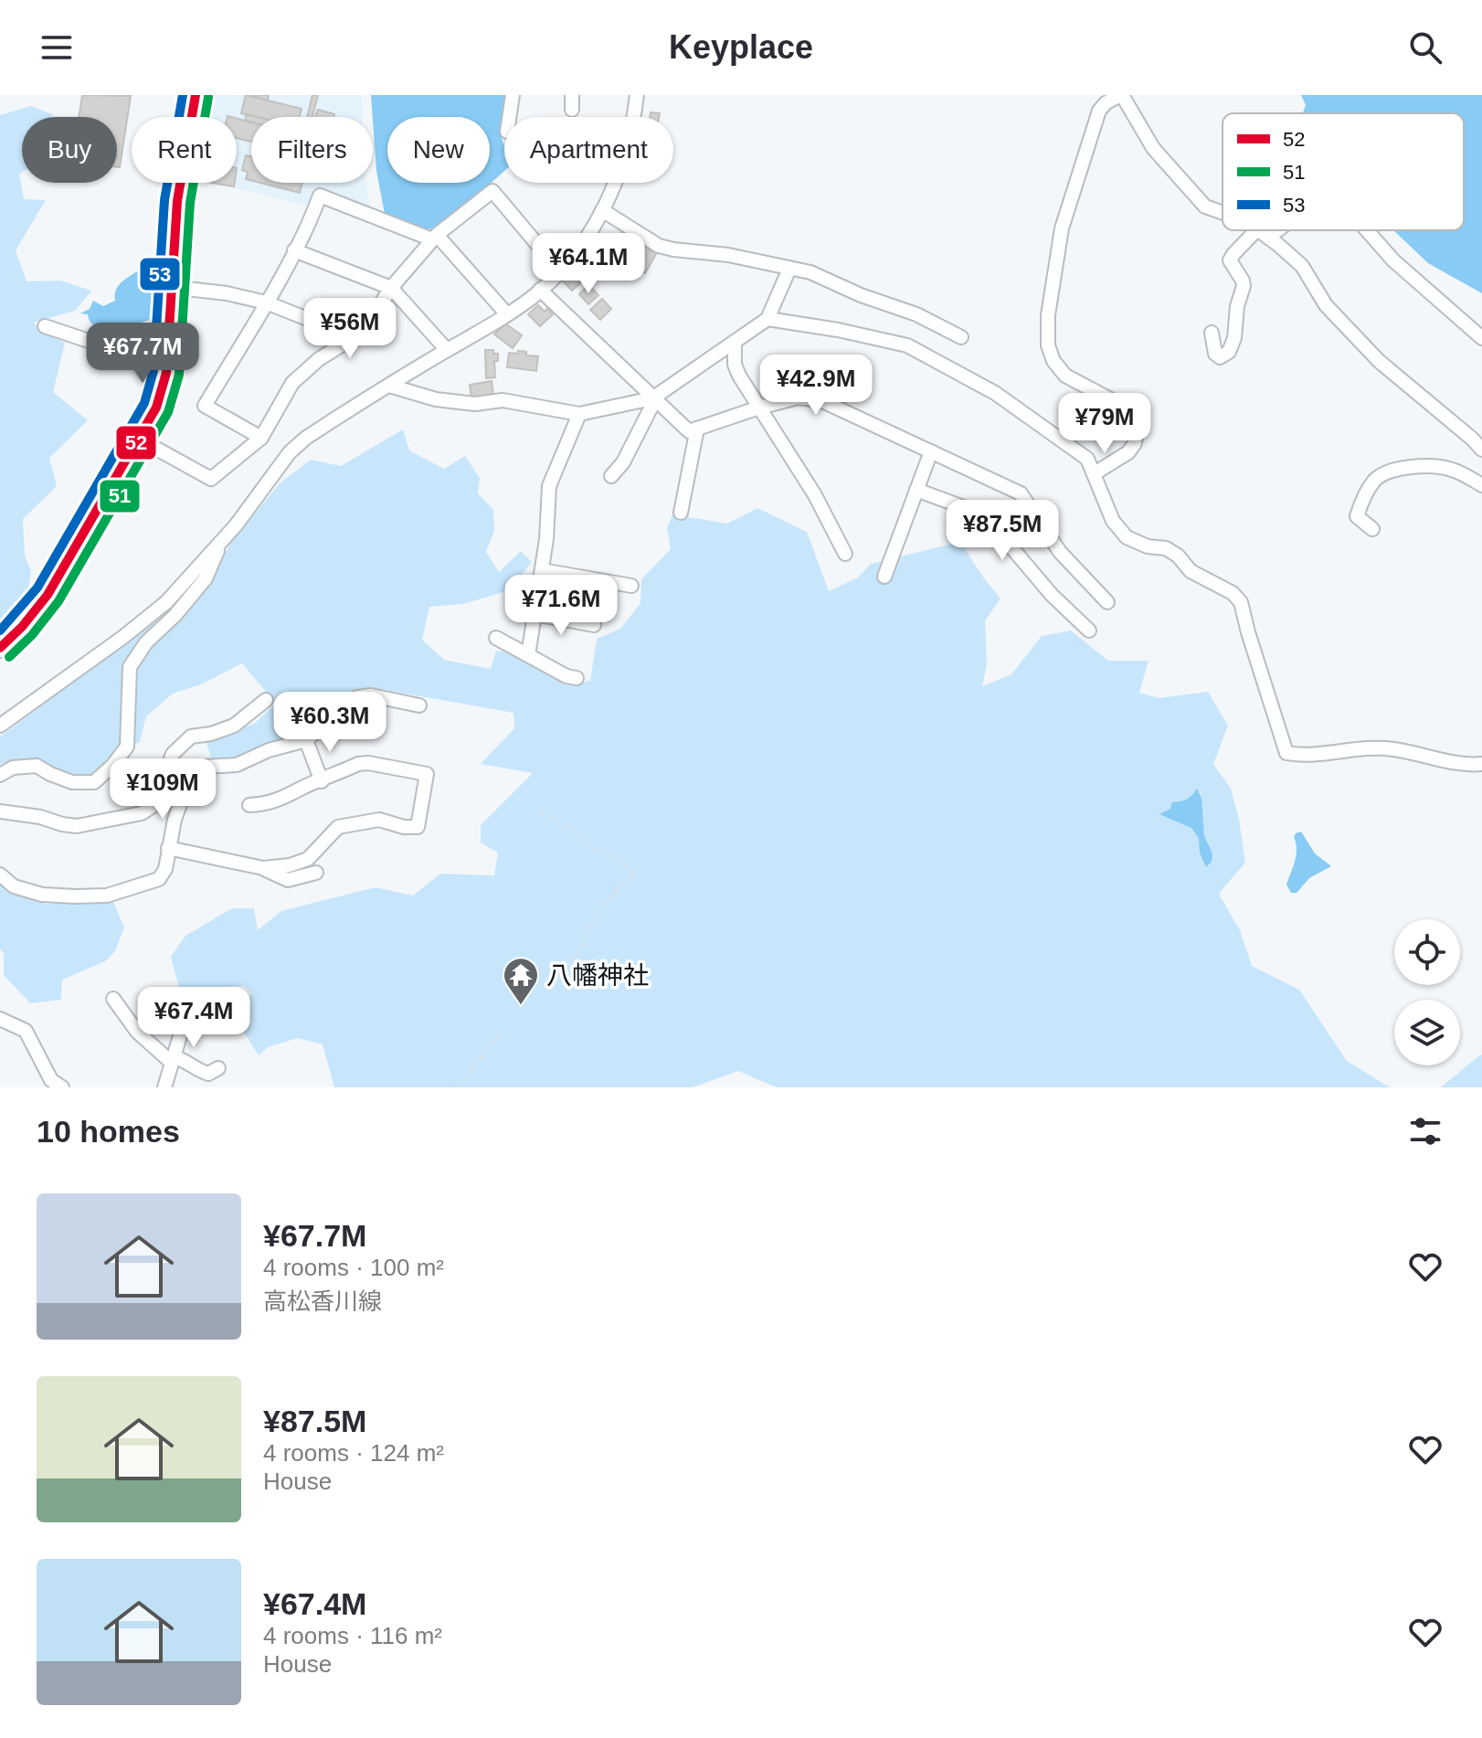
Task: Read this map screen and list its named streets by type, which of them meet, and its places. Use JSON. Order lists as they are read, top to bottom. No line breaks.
{"places":{"temple":["八幡神社"]},"lines":["transit line 52","transit line 53","transit line 51"],"legend":["52","51","53"],"page":{"header":"Keyplace","chip":["Buy","Rent","Filters","New","Apartment"],"price":["¥64.1M","¥56M","¥67.7M","¥42.9M","¥79M","¥87.5M","¥71.6M","¥60.3M","¥109M","¥67.4M"],"heading":"10 homes","list":[{"name":"¥67.7M","note":"4 rooms · 100 m² · 高松香川線"},{"name":"¥87.5M","note":"4 rooms · 124 m² · House"},{"name":"¥67.4M","note":"4 rooms · 116 m² · House"}]}}
